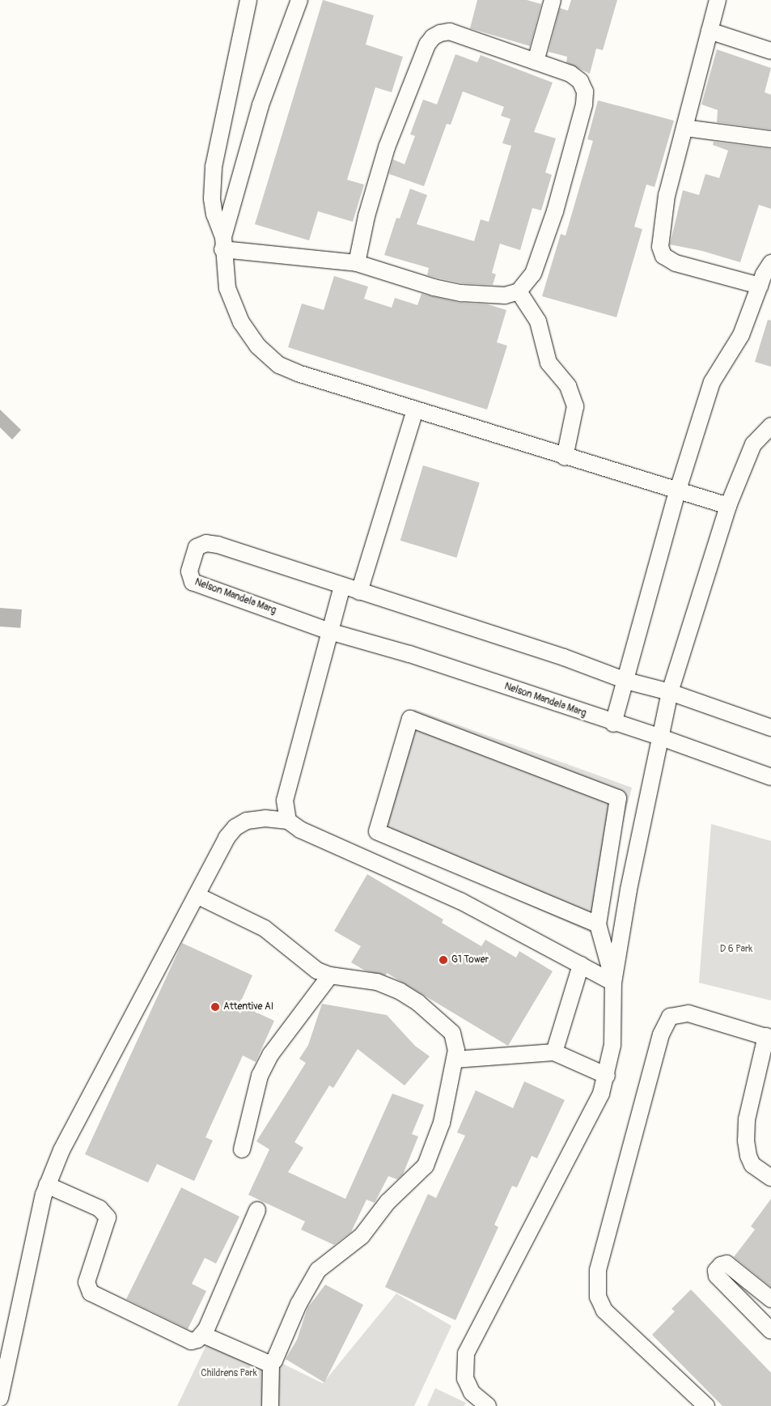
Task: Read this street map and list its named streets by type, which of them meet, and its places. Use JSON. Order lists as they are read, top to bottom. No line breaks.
{"streets":{"street":["Nelson Mandela Marg"]},"parks":["D 6 Park","Childrens Park"],"places":["G1 Tower","Attentive AI"]}
